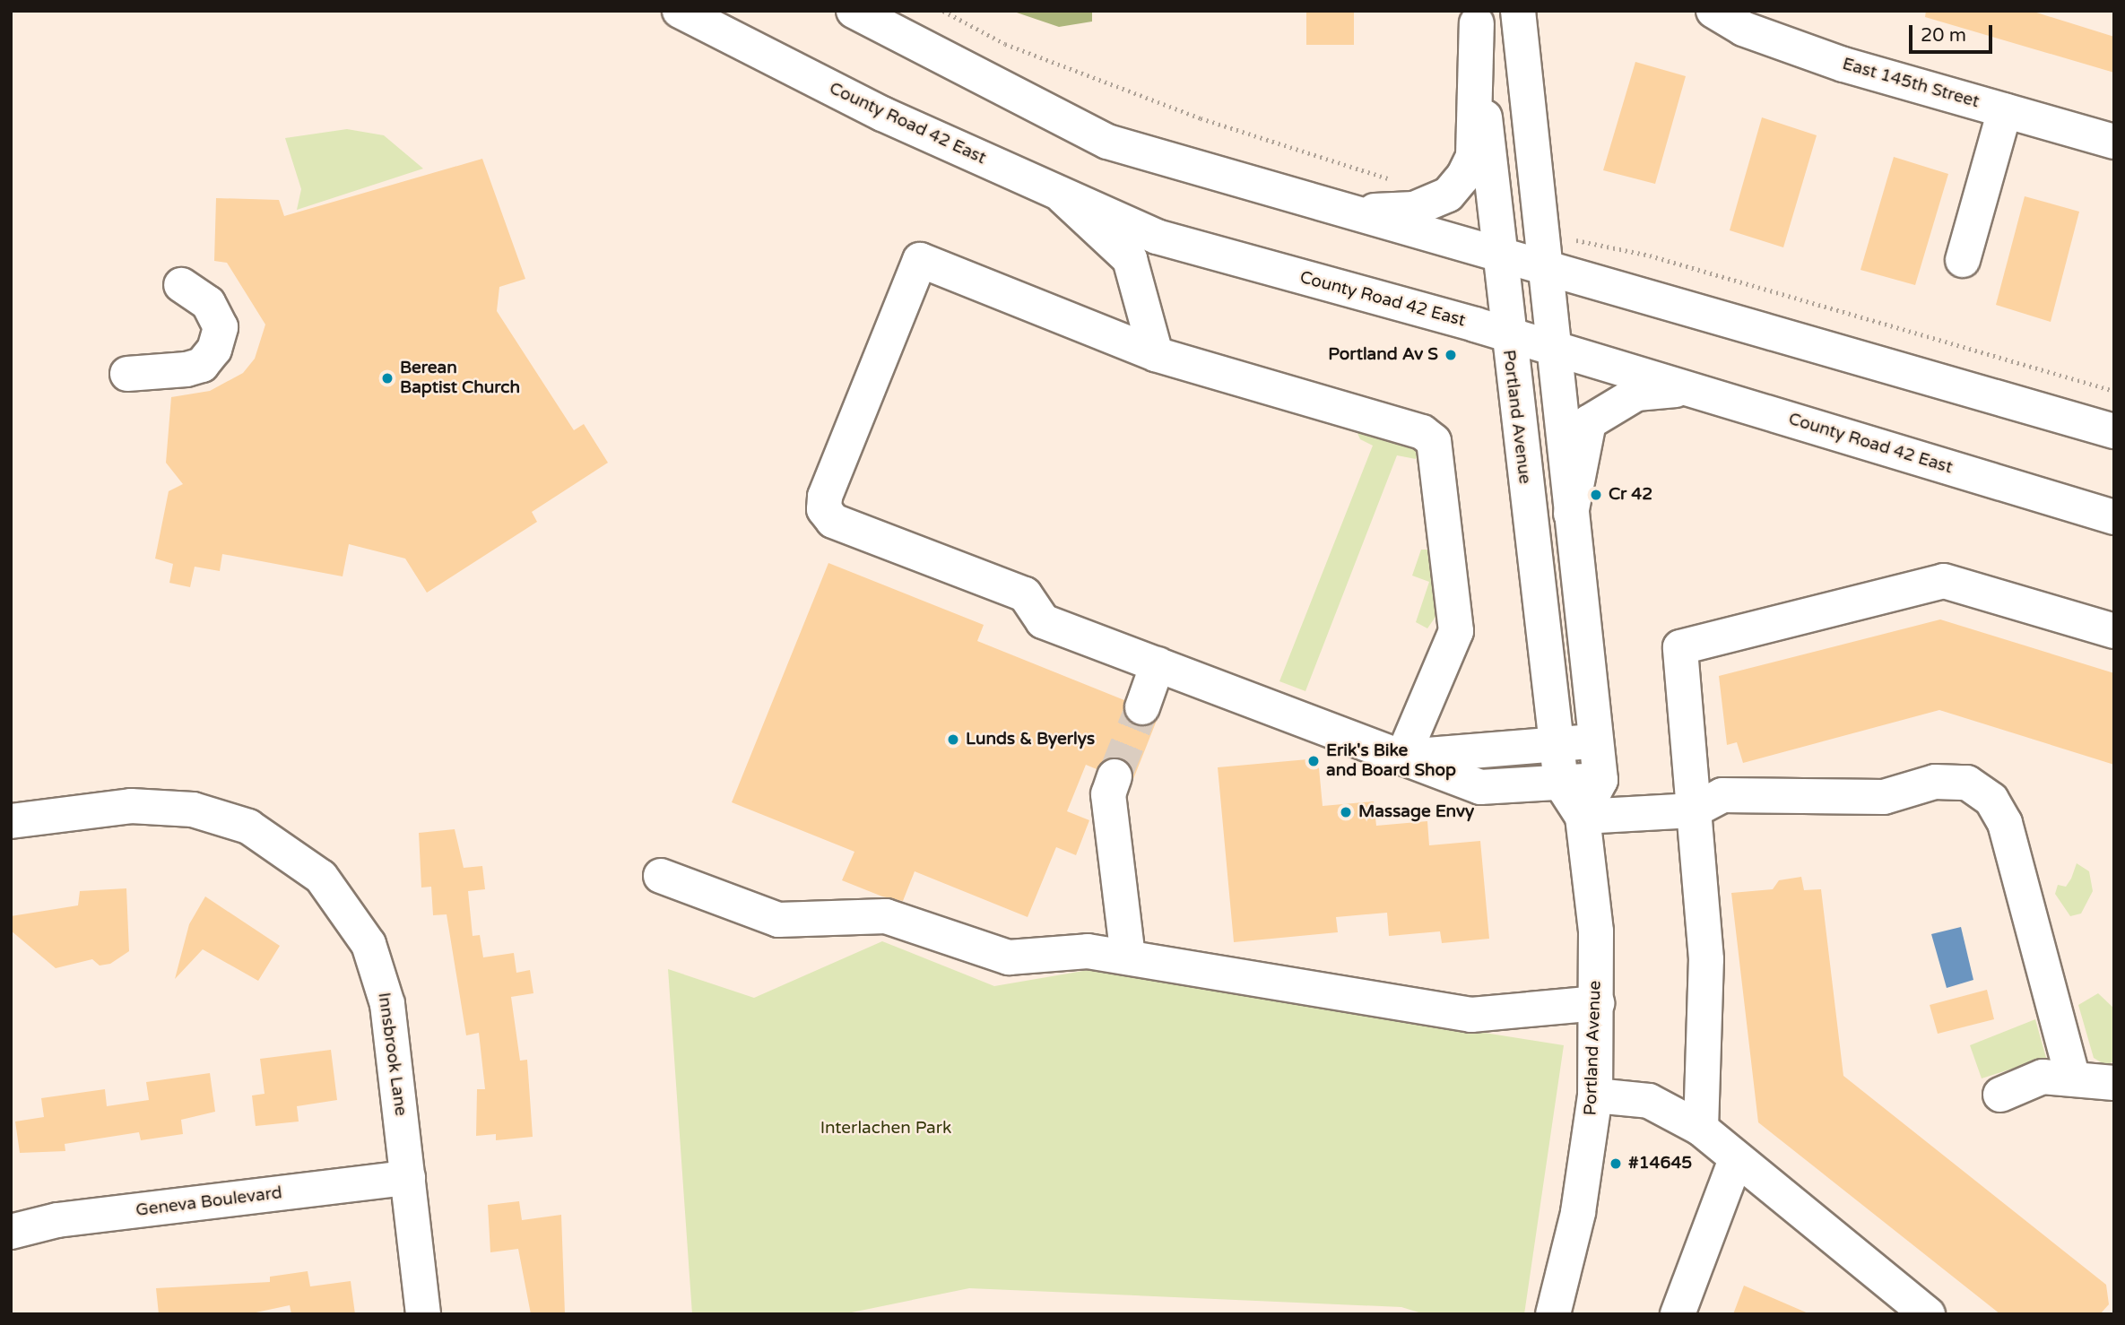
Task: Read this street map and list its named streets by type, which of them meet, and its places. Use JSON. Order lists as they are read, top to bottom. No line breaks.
{"streets":{"main road":["East 145th Street","County Road 42 East","Portland Avenue","Innsbrook Lane","Geneva Boulevard"]},"crossings":[["County Road 42 East","Portland Avenue"],["Innsbrook Lane","Geneva Boulevard"]],"parks":["Interlachen Park"],"places":["Portland Av S","Berean Baptist Church","Cr 42","Lunds & Byerlys","Erik's Bike and Board Shop","Massage Envy","#14645"],"scale_bar":"20 m"}
